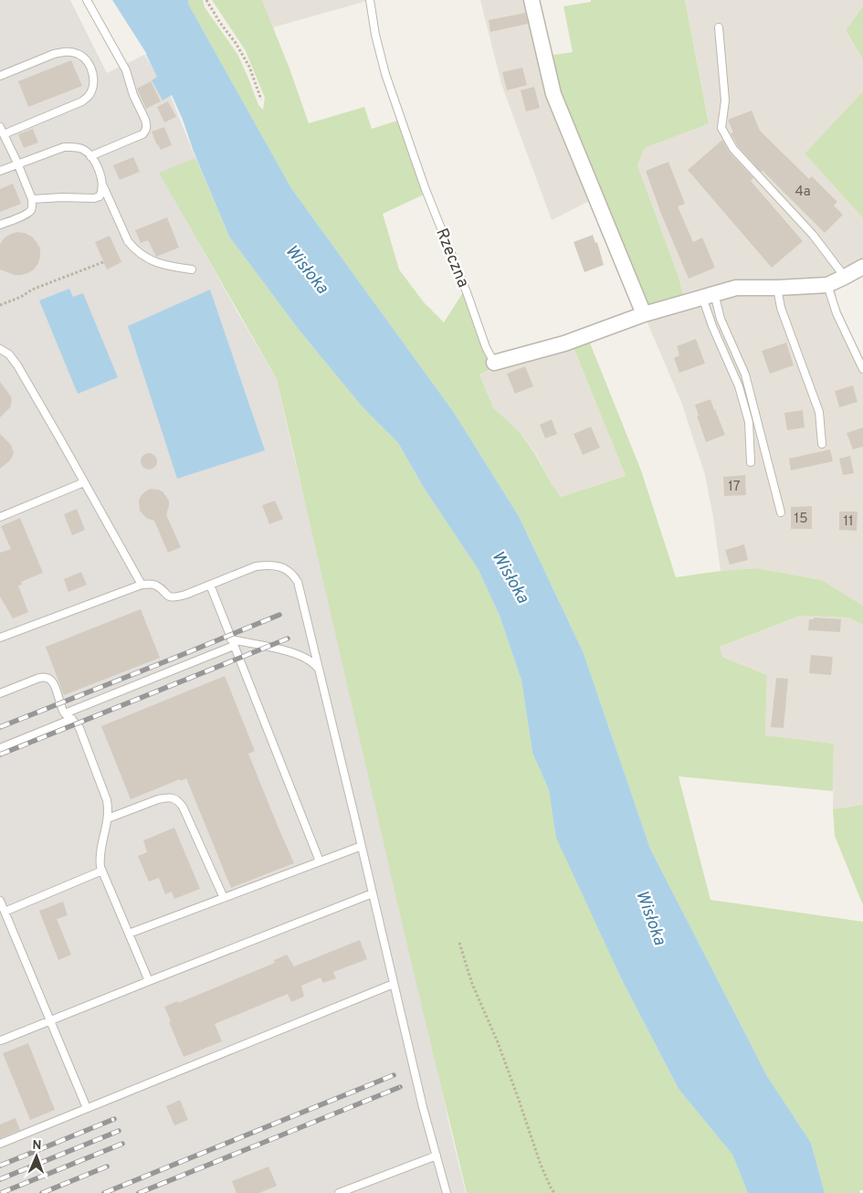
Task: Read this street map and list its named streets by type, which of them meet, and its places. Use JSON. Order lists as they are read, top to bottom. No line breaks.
{"streets":{"street":["Rzeczna"]},"water":["Wisłoka"],"house_numbers":["4a","17","15","11"],"north":"top"}
